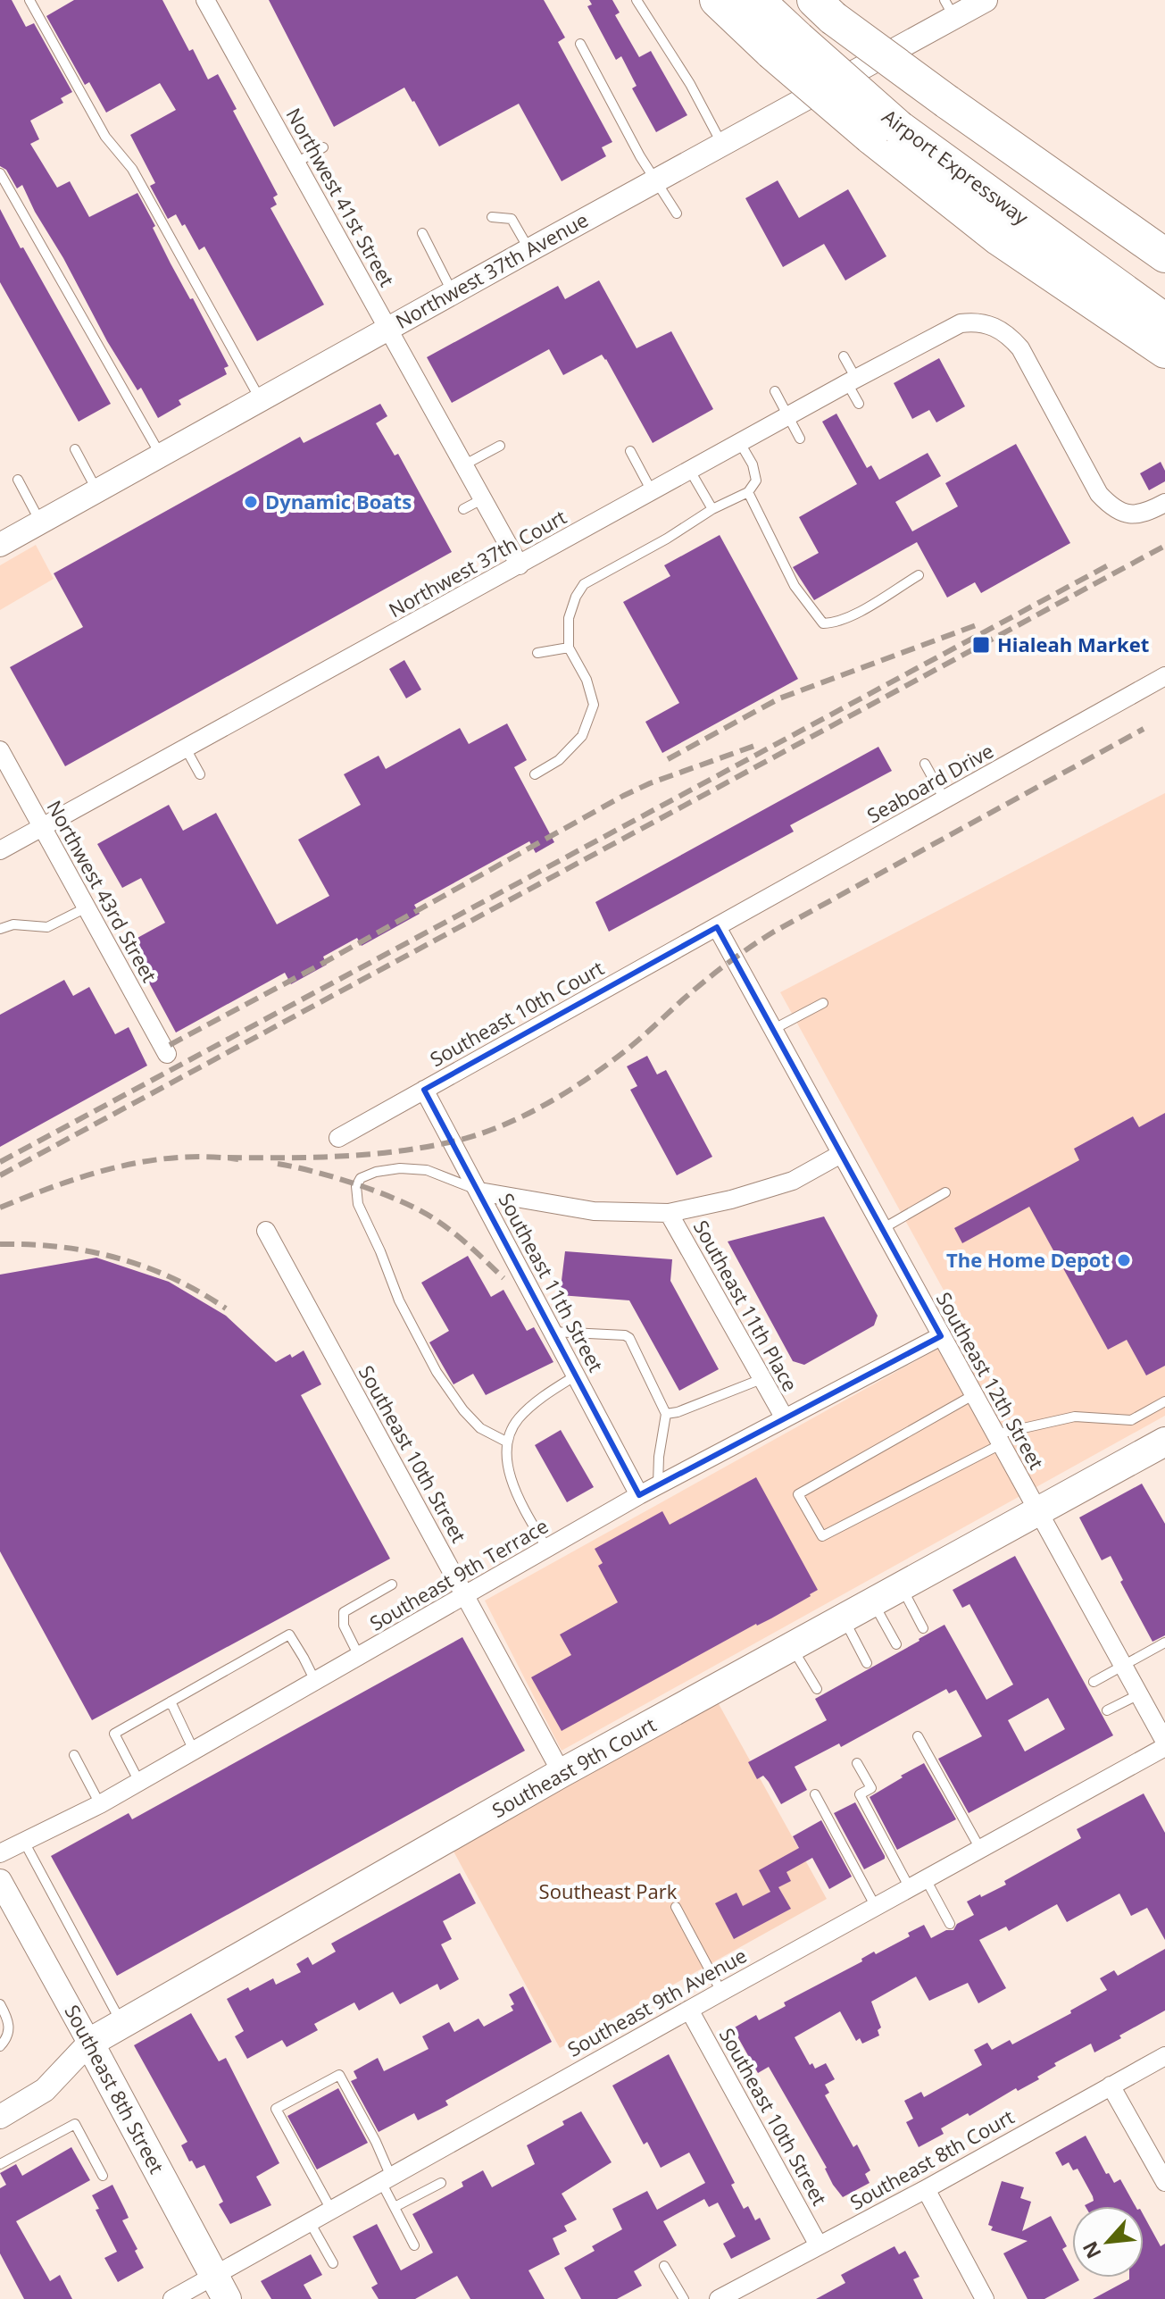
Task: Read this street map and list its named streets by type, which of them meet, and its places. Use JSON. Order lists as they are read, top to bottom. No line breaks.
{"streets":{"highway":["Airport Expressway"],"main road":["Southeast 9th Court","Southeast 8th Street"],"street":["Northwest 41st Street","Northwest 37th Avenue","Northwest 37th Court","Seaboard Drive","Northwest 43rd Street","Southeast 10th Court","Southeast 11th Street","Southeast 11th Place","Southeast 12th Street","Southeast 10th Street","Southeast 9th Terrace","Southeast 9th Avenue","Southeast 8th Court"]},"crossings":[["Northwest 41st Street","Northwest 37th Avenue"],["Northwest 41st Street","Northwest 37th Court"],["Northwest 37th Court","Northwest 43rd Street"],["Seaboard Drive","Southeast 10th Court"],["Seaboard Drive","Southeast 12th Street"],["Southeast 10th Court","Southeast 11th Street"],["Southeast 10th Court","Southeast 12th Street"],["Southeast 11th Street","Southeast 9th Terrace"],["Southeast 11th Place","Southeast 9th Terrace"],["Southeast 12th Street","Southeast 9th Terrace"],["Southeast 12th Street","Southeast 9th Court"],["Southeast 10th Street","Southeast 9th Terrace"],["Southeast 10th Street","Southeast 9th Court"],["Southeast 10th Street","Southeast 9th Avenue"],["Southeast 10th Street","Southeast 8th Court"],["Southeast 9th Court","Southeast 8th Street"],["Southeast 9th Avenue","Southeast 8th Street"]],"parks":["Southeast Park"],"places":{"other":["Dynamic Boats","The Home Depot"],"transit":["Hialeah Market"]},"north":"bottom left"}
